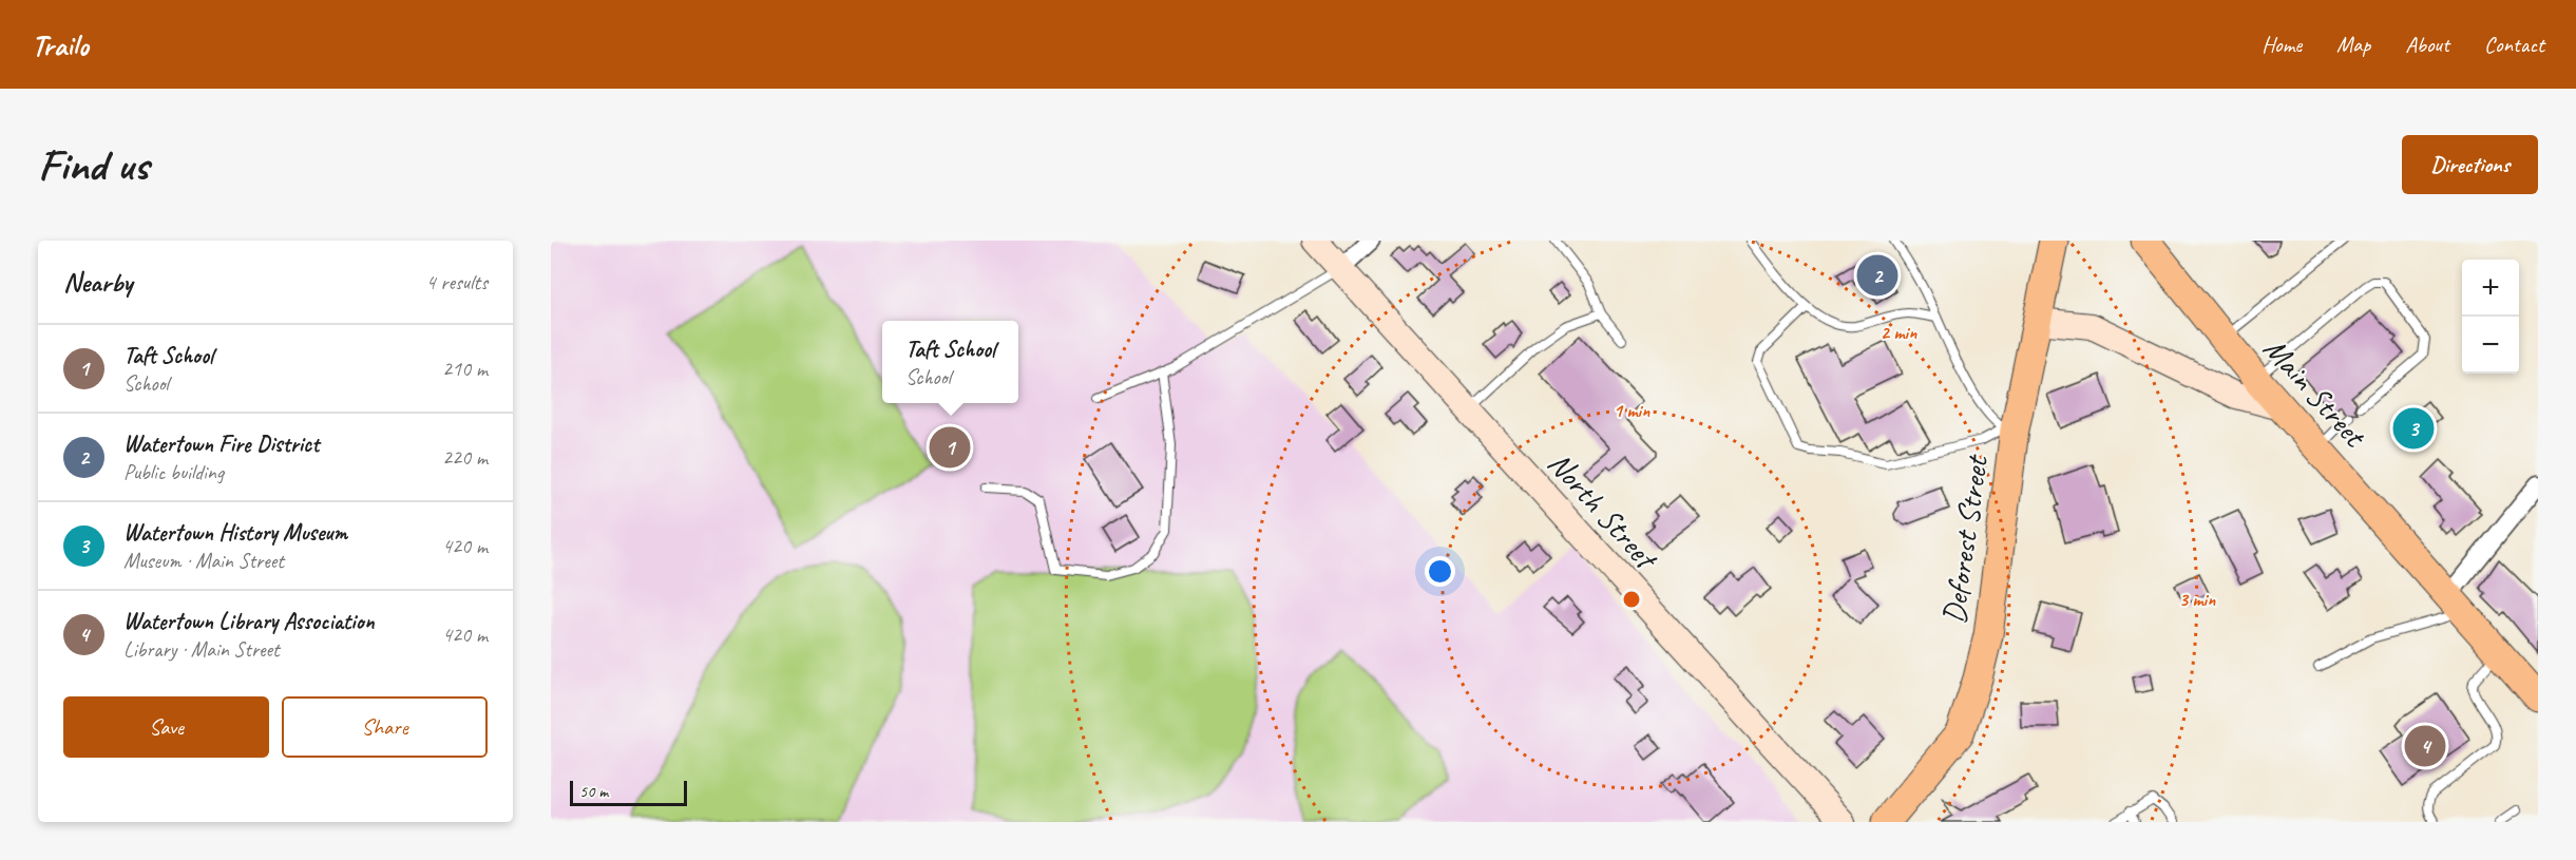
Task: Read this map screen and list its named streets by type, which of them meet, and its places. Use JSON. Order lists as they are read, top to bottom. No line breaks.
{"streets":{"main road":["Main Street","Deforest Street"],"street":["North Street"]},"scale_bar":"50 m","page":{"header":"Trailo","nav":["Home","Map","About","Contact"],"buttons":["Directions",["Save","Share"]],"title":"Find us","heading":["Nearby","4 results"],"pins":["2","3","1","4"],"map_buttons":["+","−"],"popup":["Taft School","School"],"list":[{"mark":"1","name":"Taft School","note":"School","value":"210 m"},{"mark":"2","name":"Watertown Fire District","note":"Public building","value":"220 m"},{"mark":"3","name":"Watertown History Museum","note":"Museum · Main Street","value":"420 m"},{"mark":"4","name":"Watertown Library Association","note":"Library · Main Street","value":"420 m"}],"scale":"50 m"},"rings":["2 min","1 min","3 min"]}
